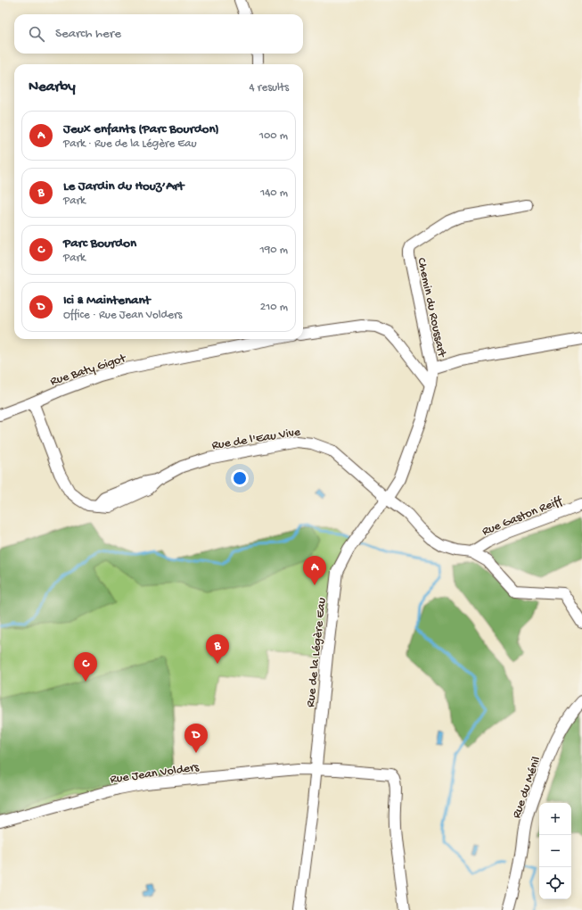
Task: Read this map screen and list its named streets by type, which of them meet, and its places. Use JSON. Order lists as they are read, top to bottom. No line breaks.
{"streets":{"street":["Chemin du Roussart","Rue Baty Gigot","Rue de l'Eau Vive","Rue Gaston Reiff","Rue de la Légère Eau","Rue Jean Volders","Rue du Ménil"]},"crossings":[["Chemin du Roussart","Rue de la Légère Eau"],["Rue Baty Gigot","Rue de l'Eau Vive"],["Rue de l'Eau Vive","Rue Gaston Reiff"],["Rue de l'Eau Vive","Rue de la Légère Eau"],["Rue de la Légère Eau","Rue Jean Volders"]],"page":{"search":"Search here","heading":["Nearby","4 results"],"list":[{"mark":"A","name":"Jeux enfants (Parc Bourdon)","note":"Park · Rue de la Légère Eau","value":"100 m"},{"mark":"B","name":"Le Jardin du Houz’Art","note":"Park","value":"140 m"},{"mark":"C","name":"Parc Bourdon","note":"Park","value":"190 m"},{"mark":"D","name":"Ici & Maintenant","note":"Office · Rue Jean Volders","value":"210 m"}],"pins":["A","B","C","D"],"map_buttons":["+","−"]}}
